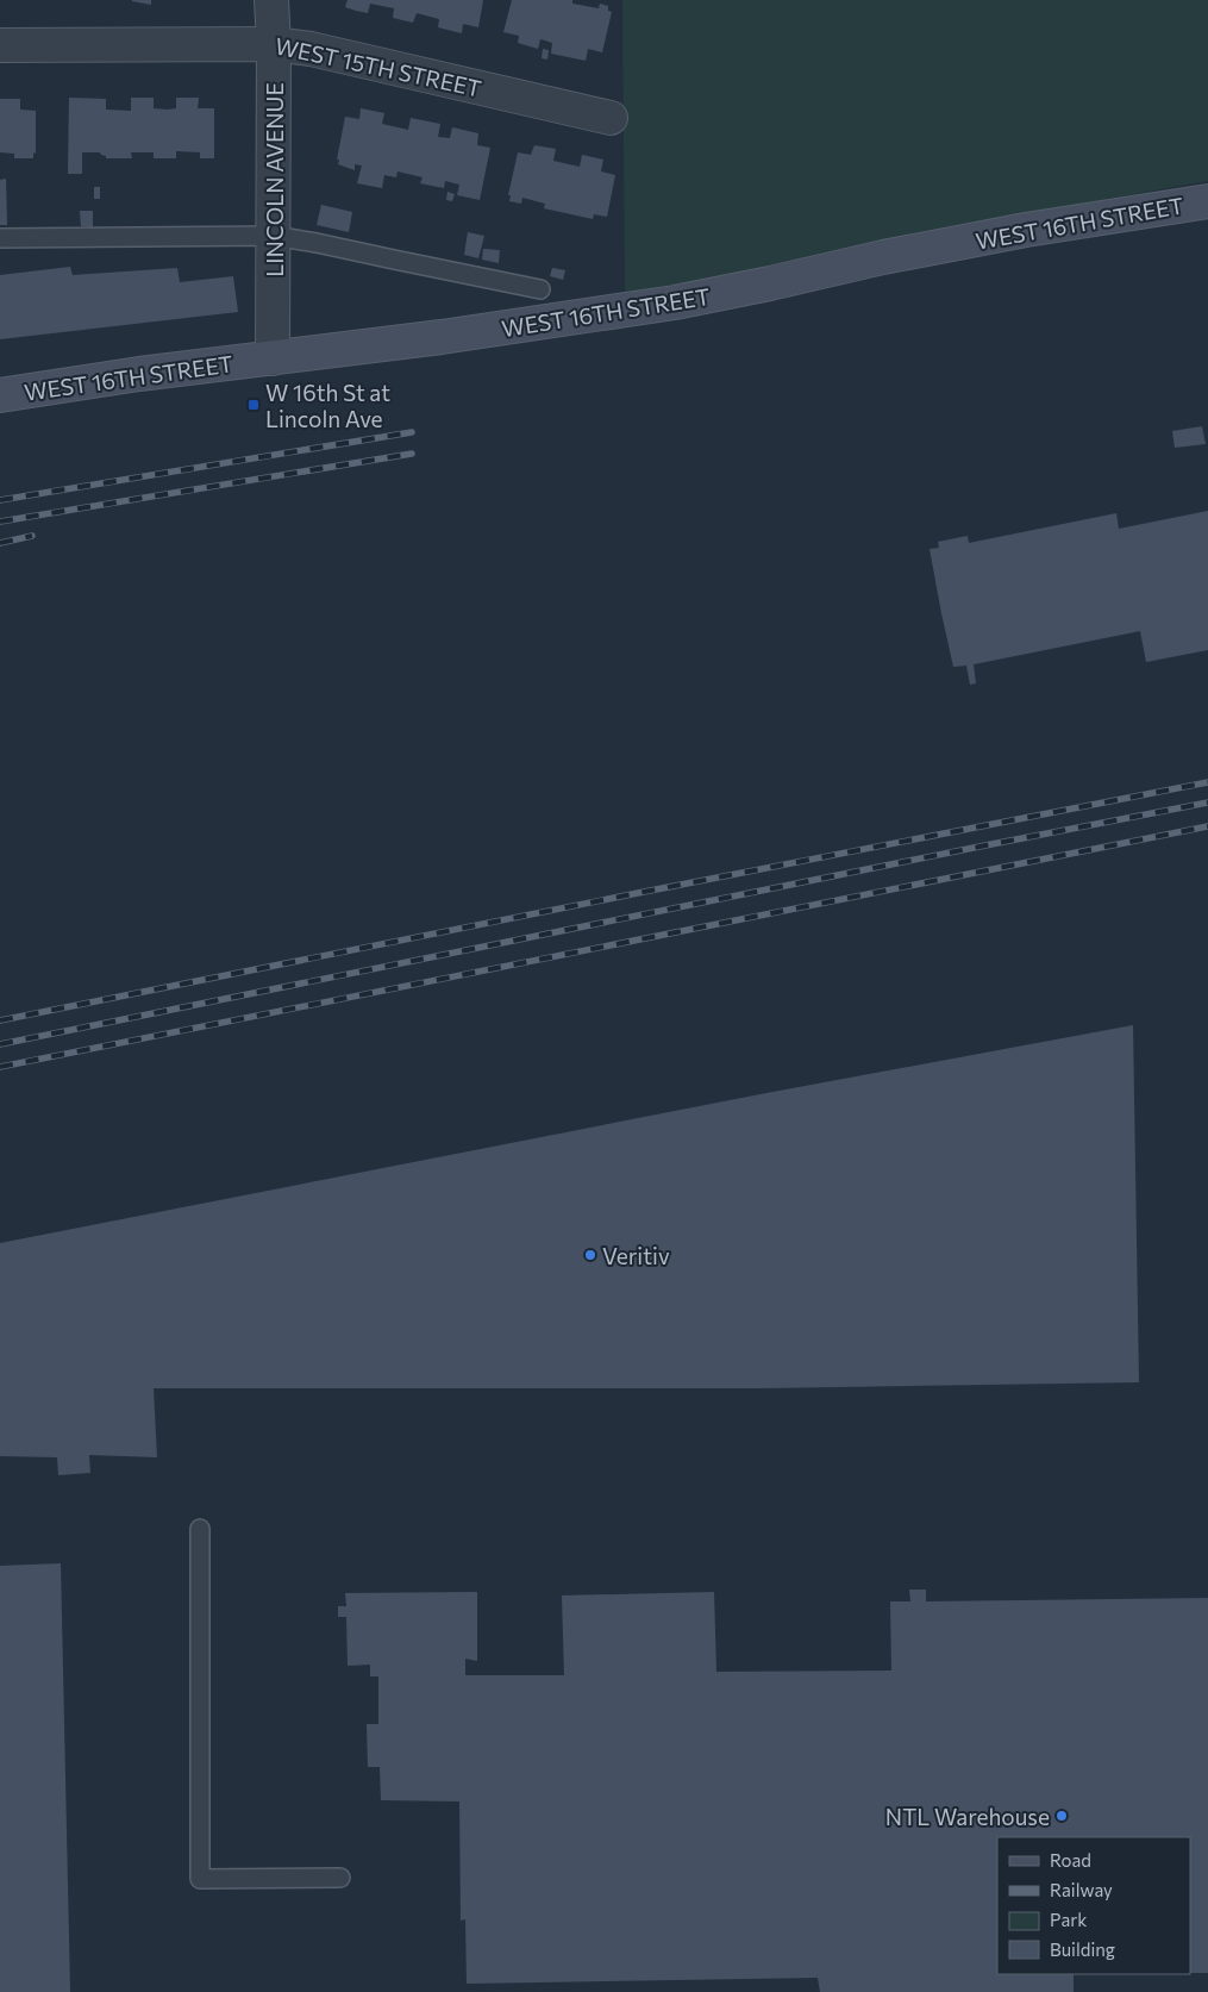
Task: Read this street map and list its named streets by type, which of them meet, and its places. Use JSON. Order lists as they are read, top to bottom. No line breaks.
{"streets":{"street":["WEST 15TH STREET","LINCOLN AVENUE","WEST 16TH STREET"]},"crossings":[["WEST 15TH STREET","LINCOLN AVENUE"],["LINCOLN AVENUE","WEST 16TH STREET"]],"places":{"transit":["W 16th St at Lincoln Ave"],"other":["Veritiv","NTL Warehouse"]},"legend":["Road","Railway","Park","Building"]}
